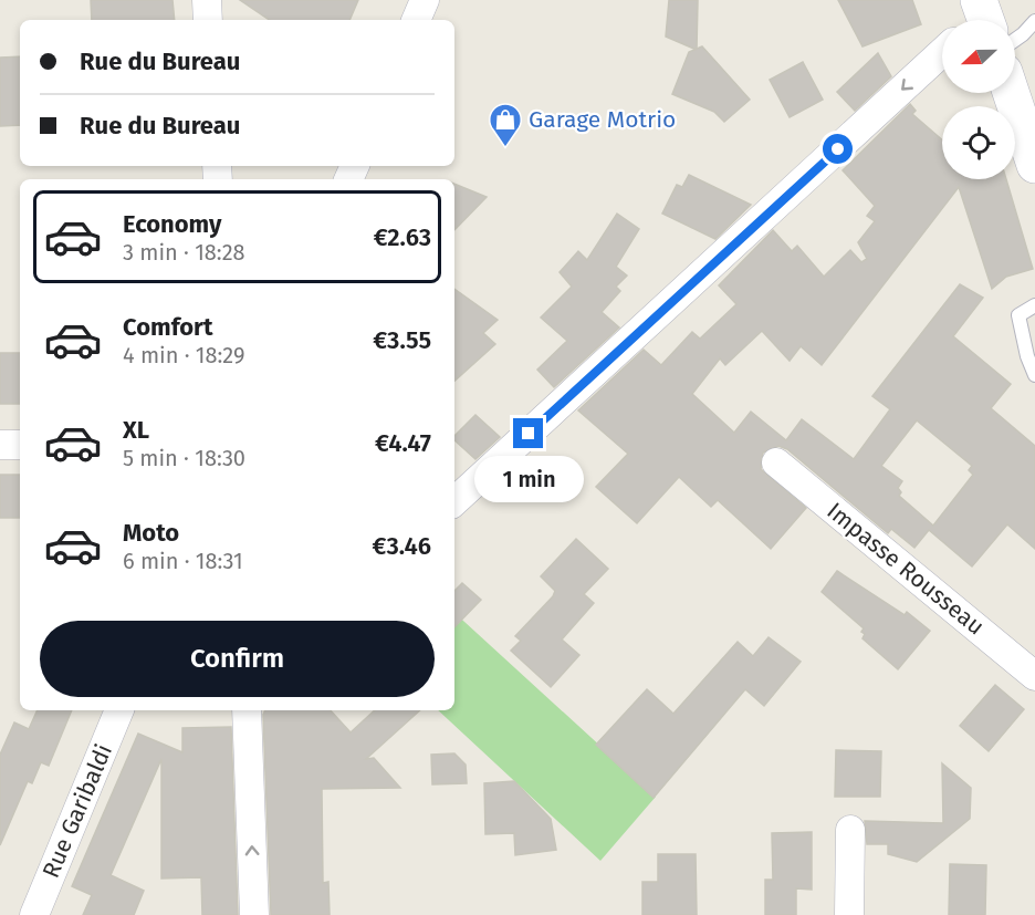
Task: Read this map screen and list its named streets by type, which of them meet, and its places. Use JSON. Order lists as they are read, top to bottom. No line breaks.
{"streets":{"street":["Impasse Rousseau","Rue Garibaldi"]},"places":{"shop":["Garage Motrio"]},"north":"left","page":{"banner":["Rue du Bureau","Rue du Bureau"],"list":[{"name":"Economy","note":"3 min · 18:28","value":"€2.63"},{"name":"Comfort","note":"4 min · 18:29","value":"€3.55"},{"name":"XL","note":"5 min · 18:30","value":"€4.47"},{"name":"Moto","note":"6 min · 18:31","value":"€3.46"}],"bubble":"1 min","buttons":"Confirm"}}
